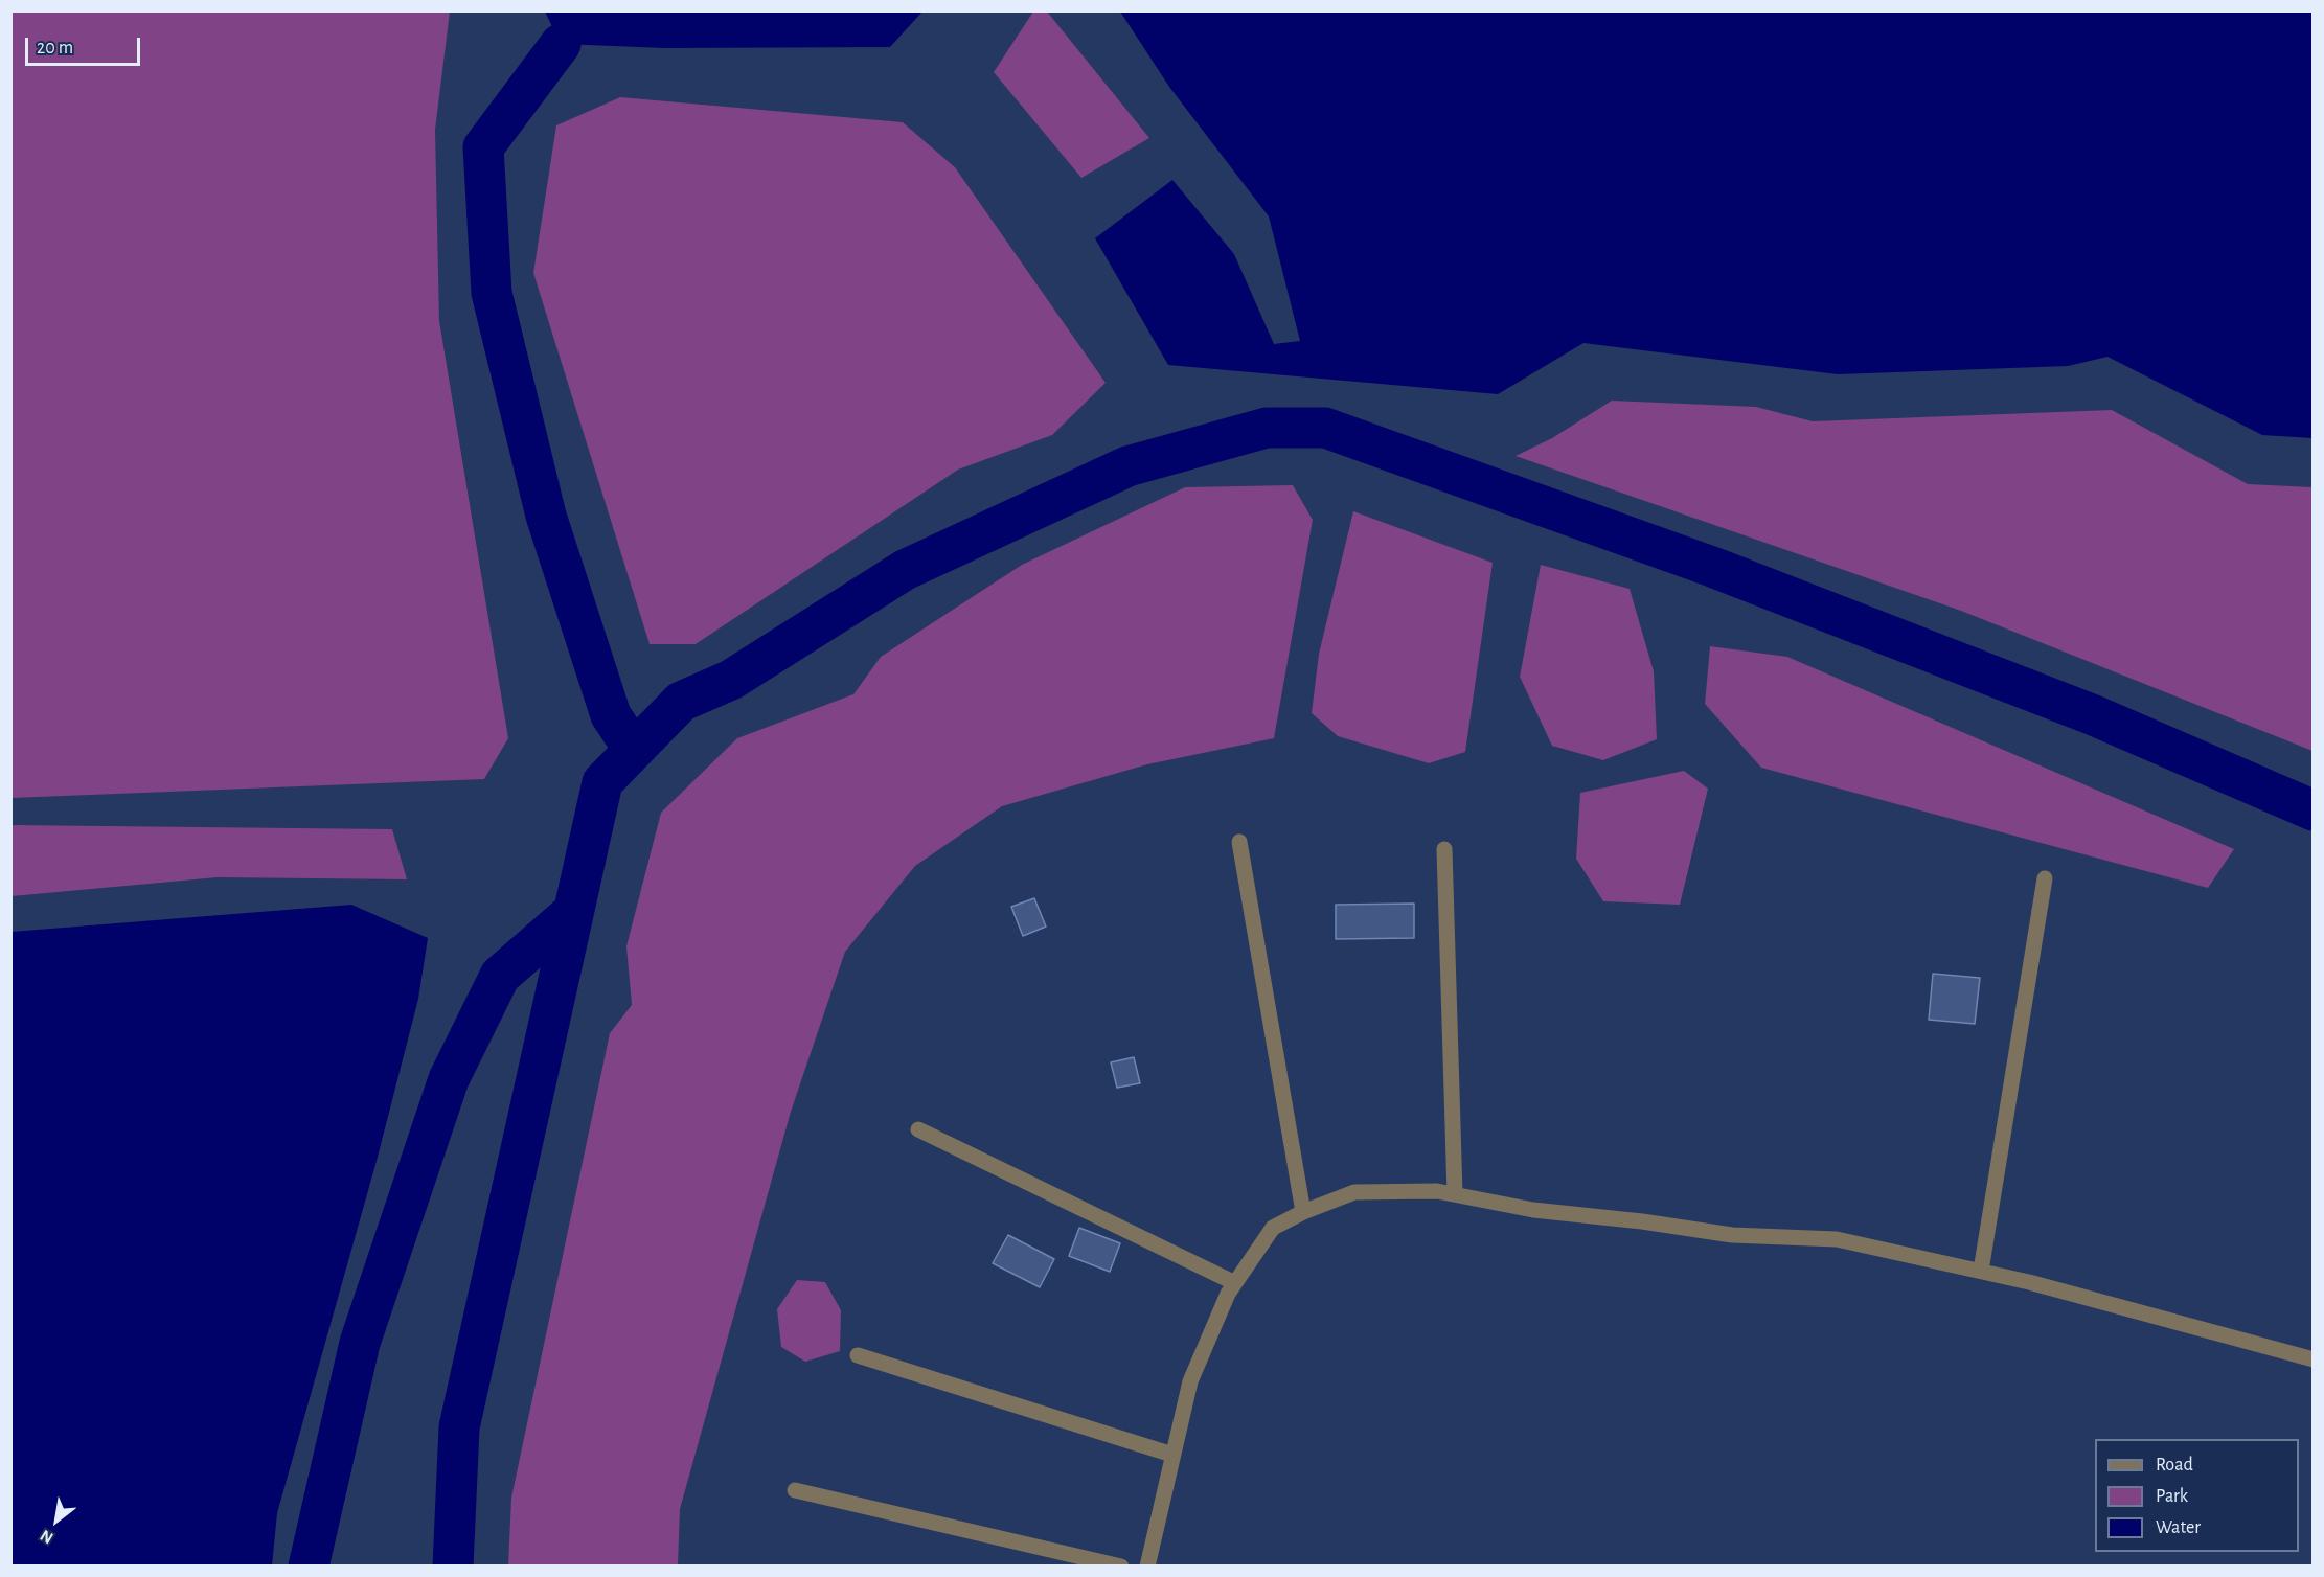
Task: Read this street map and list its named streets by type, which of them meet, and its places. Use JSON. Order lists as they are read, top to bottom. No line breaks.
{"legend":["Road","Park","Water"],"scale_bar":"20 m","north":"bottom left"}
